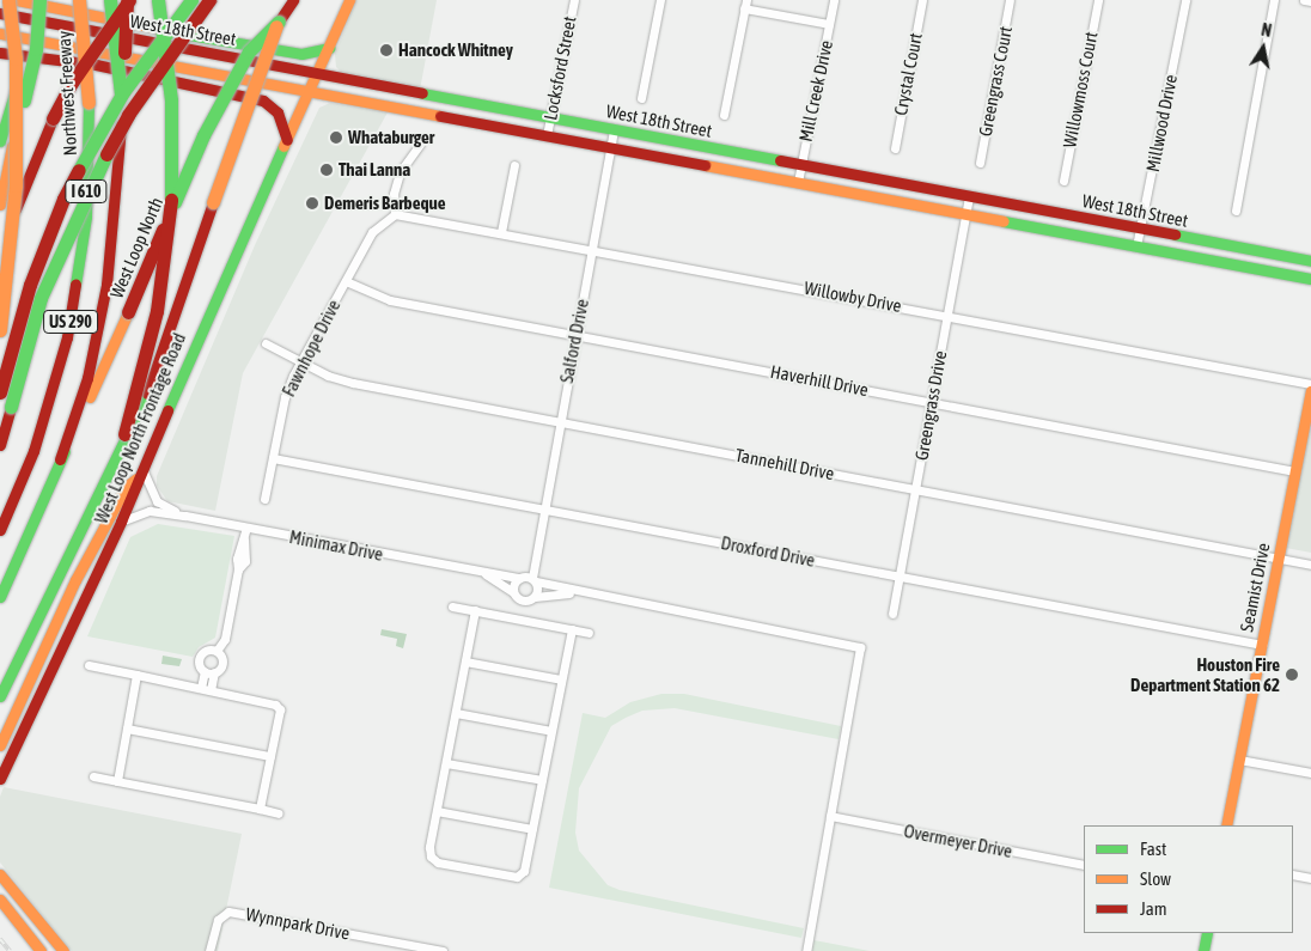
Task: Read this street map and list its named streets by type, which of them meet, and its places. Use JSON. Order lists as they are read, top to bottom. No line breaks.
{"streets":{"main road":["West 18th Street","Northwest Freeway","I 610","West Loop North","US 290","West Loop North Frontage Road","Seamist Drive"],"street":["Locksford Street","Crystal Court","Greengrass Court","Willowmoss Court","Mill Creek Drive","Millwood Drive","Willowby Drive","Salford Drive","Fawnhope Drive","Haverhill Drive","Greengrass Drive","Tannehill Drive","Minimax Drive","Droxford Drive","Overmeyer Drive","Wynnpark Drive"]},"crossings":[["West 18th Street","Locksford Street"],["West 18th Street","Mill Creek Drive"],["West 18th Street","Millwood Drive"],["West 18th Street","Salford Drive"],["West 18th Street","Greengrass Drive"],["West 18th Street","West Loop North Frontage Road"],["West Loop North","US 290"],["Willowby Drive","Salford Drive"],["Willowby Drive","Fawnhope Drive"],["Willowby Drive","Greengrass Drive"],["Salford Drive","Haverhill Drive"],["Salford Drive","Tannehill Drive"],["Salford Drive","Minimax Drive"],["Salford Drive","Droxford Drive"],["Fawnhope Drive","Haverhill Drive"],["Fawnhope Drive","Tannehill Drive"],["Fawnhope Drive","Droxford Drive"],["Haverhill Drive","Greengrass Drive"],["Haverhill Drive","Seamist Drive"],["Greengrass Drive","Tannehill Drive"],["Greengrass Drive","Droxford Drive"],["West Loop North Frontage Road","Minimax Drive"],["Tannehill Drive","Seamist Drive"],["Minimax Drive","Overmeyer Drive"],["Droxford Drive","Seamist Drive"]],"places":["Hancock Whitney","Whataburger","Thai Lanna","Demeris Barbeque","Houston Fire Department Station 62"],"legend":["Fast","Slow","Jam"],"north":"top"}
